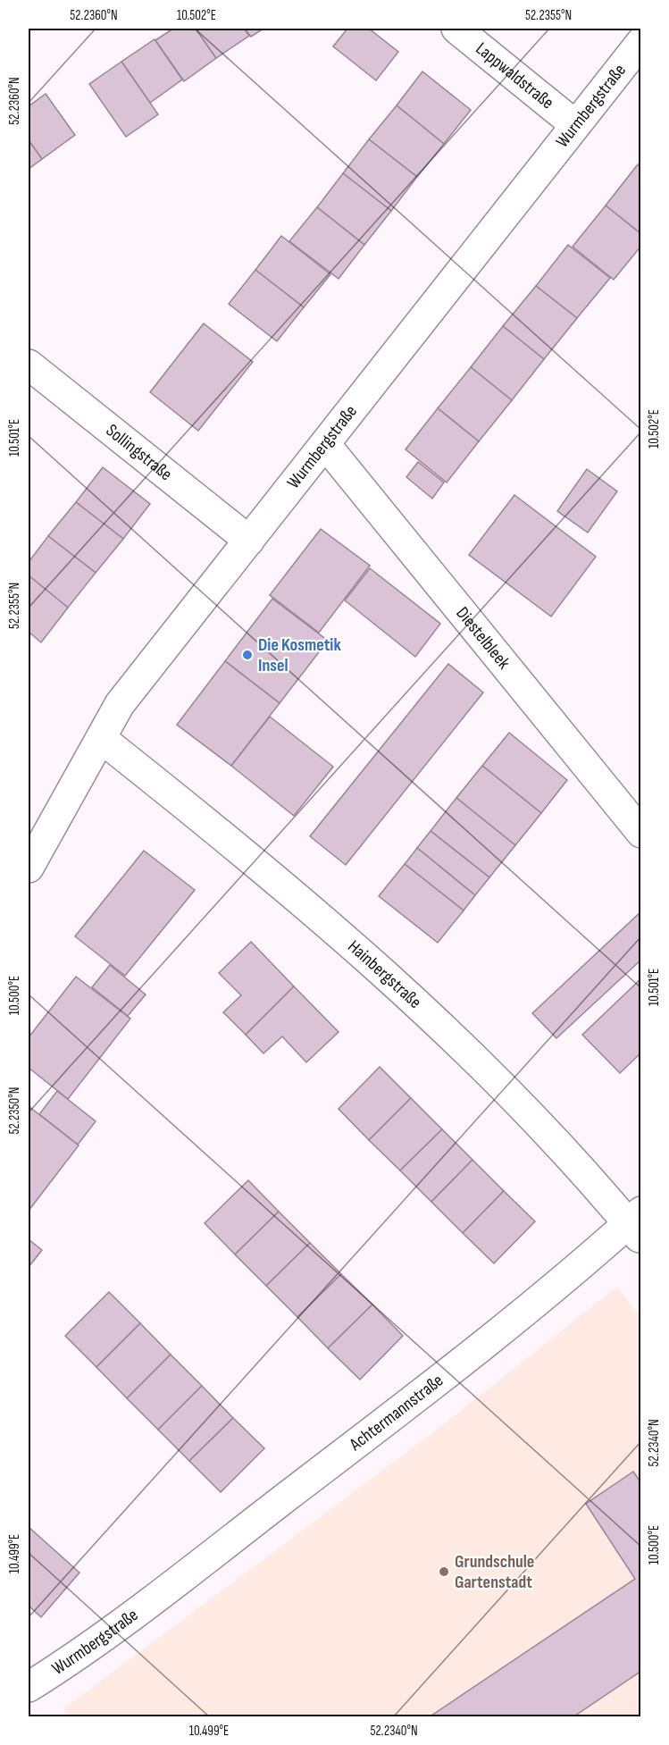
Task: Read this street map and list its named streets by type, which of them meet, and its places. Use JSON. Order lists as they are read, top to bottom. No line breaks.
{"streets":{"street":["Lappwaldstraße","Wurmbergstraße","Sollingstraße","Diestelbleek","Hainbergstraße","Achtermannstraße"]},"crossings":[["Lappwaldstraße","Wurmbergstraße"],["Wurmbergstraße","Sollingstraße"],["Wurmbergstraße","Diestelbleek"],["Wurmbergstraße","Hainbergstraße"],["Wurmbergstraße","Achtermannstraße"],["Hainbergstraße","Achtermannstraße"]],"places":["Die Kosmetik Insel","Grundschule Gartenstadt"],"coordinates":["52.2360°N","10.502°E","52.2355°N","10.501°E","10.500°E","52.2350°N","52.2340°N","10.499°E"]}
